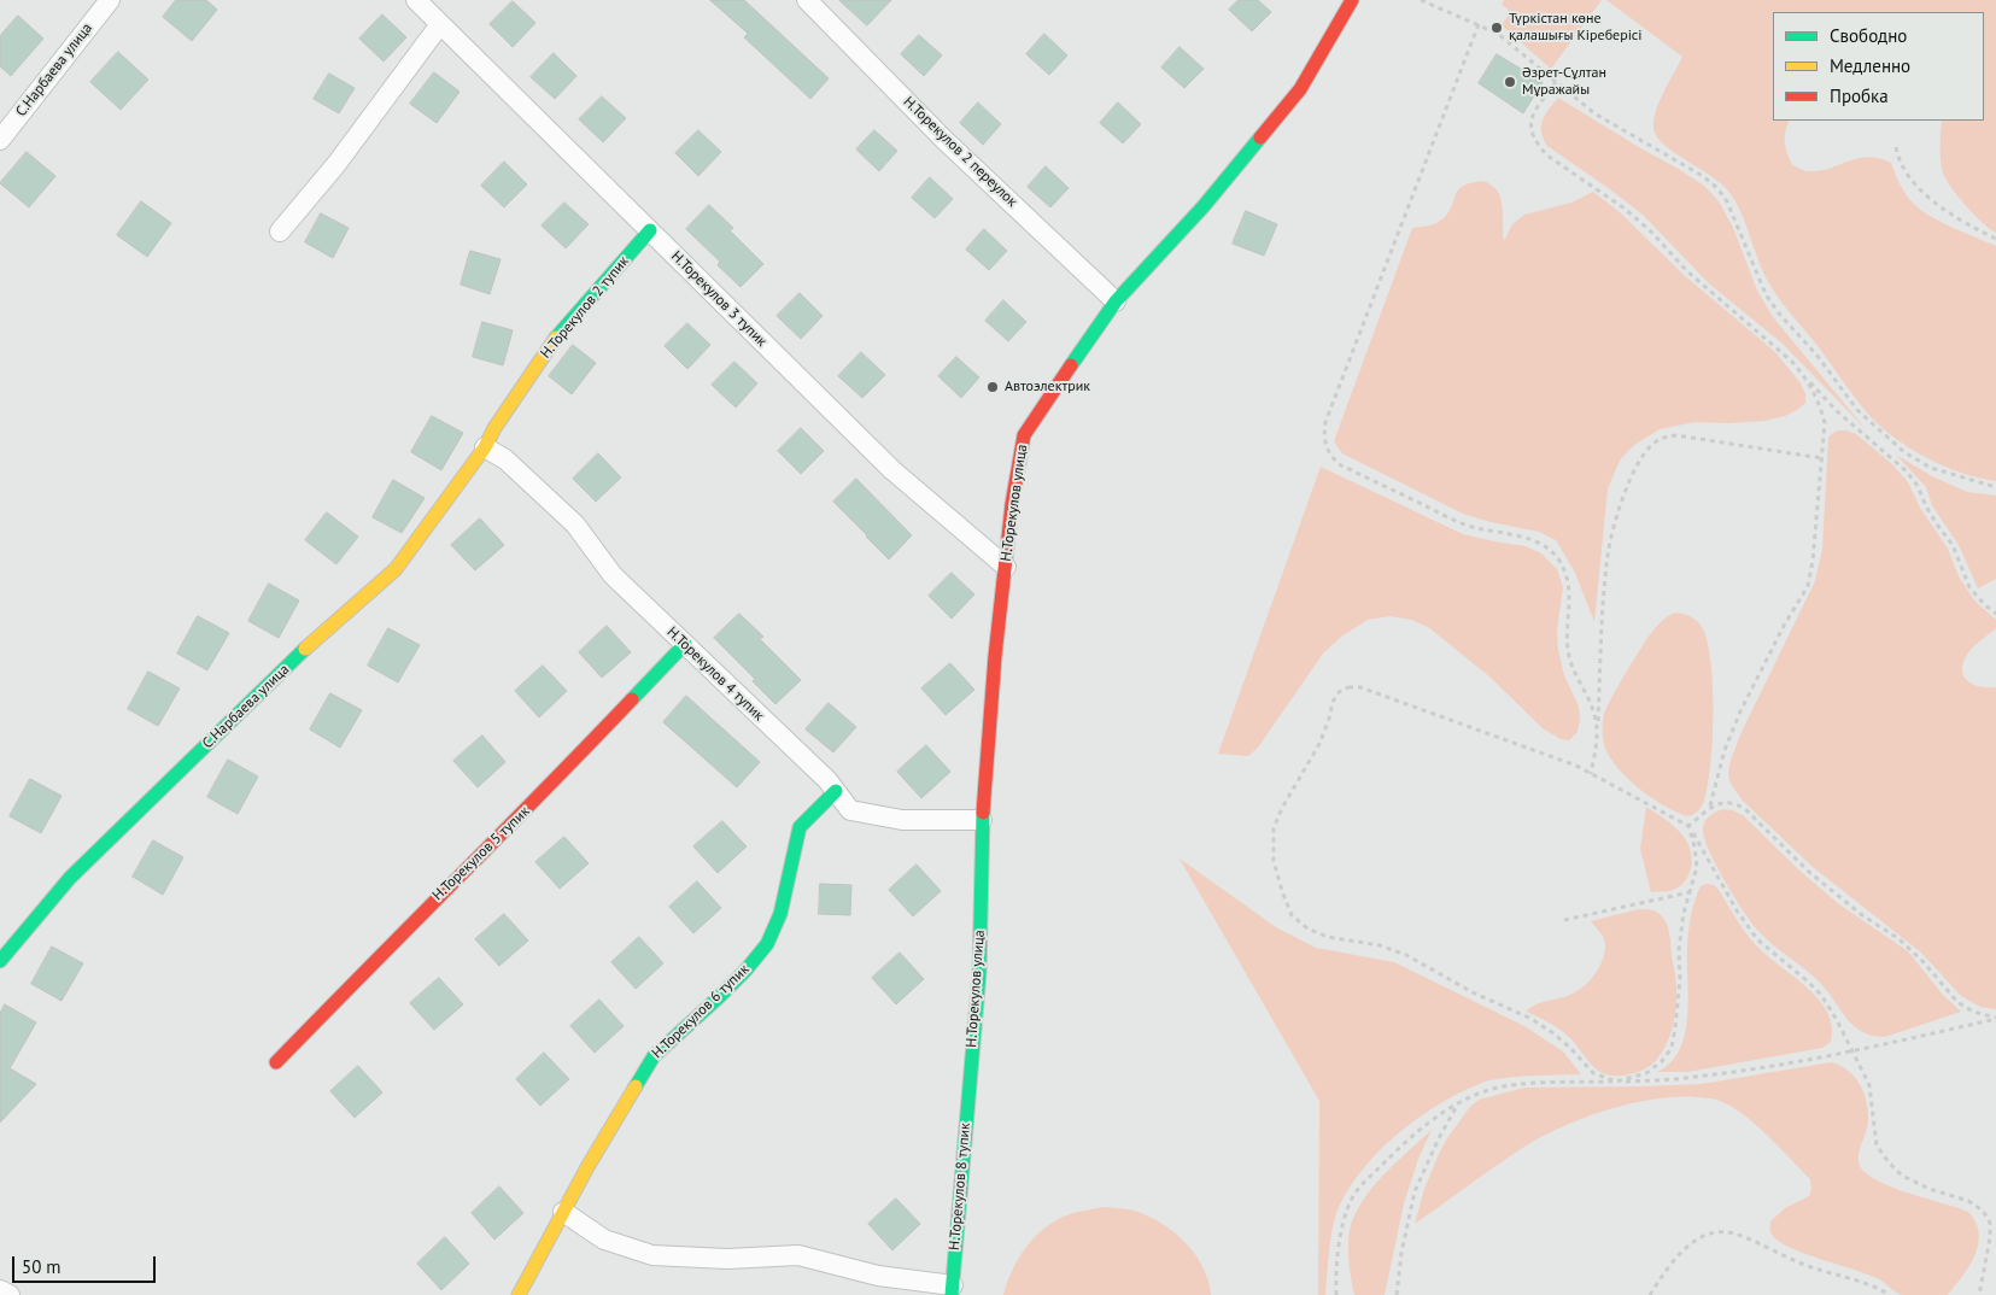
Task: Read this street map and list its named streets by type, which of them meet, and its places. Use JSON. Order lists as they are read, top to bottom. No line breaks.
{"streets":{"street":["С.Нарбаева улица","Н.Торекулов 2 переулок","Н.Торекулов 3 тупик","Н.Торекулов 2 тупик","Н.Торекулов улица","Н.Торекулов 4 тупик","Н.Торекулов 5 тупик","Н.Торекулов 6 тупик","Н.Торекулов 8 тупик"]},"crossings":[["С.Нарбаева улица","Н.Торекулов 2 тупик"],["С.Нарбаева улица","Н.Торекулов 4 тупик"],["Н.Торекулов 2 переулок","Н.Торекулов улица"],["Н.Торекулов 3 тупик","Н.Торекулов 2 тупик"],["Н.Торекулов 3 тупик","Н.Торекулов улица"],["Н.Торекулов 2 тупик","Н.Торекулов 4 тупик"],["Н.Торекулов улица","Н.Торекулов 4 тупик"],["Н.Торекулов улица","Н.Торекулов 8 тупик"],["Н.Торекулов 4 тупик","Н.Торекулов 5 тупик"],["Н.Торекулов 4 тупик","Н.Торекулов 6 тупик"]],"places":["Түркістан көне қалашығы Кіреберісі","Әзрет-Сұлтан Мұражайы","Автоэлектрик"],"legend":["Свободно","Медленно","Пробка"],"scale_bar":"50 m"}
